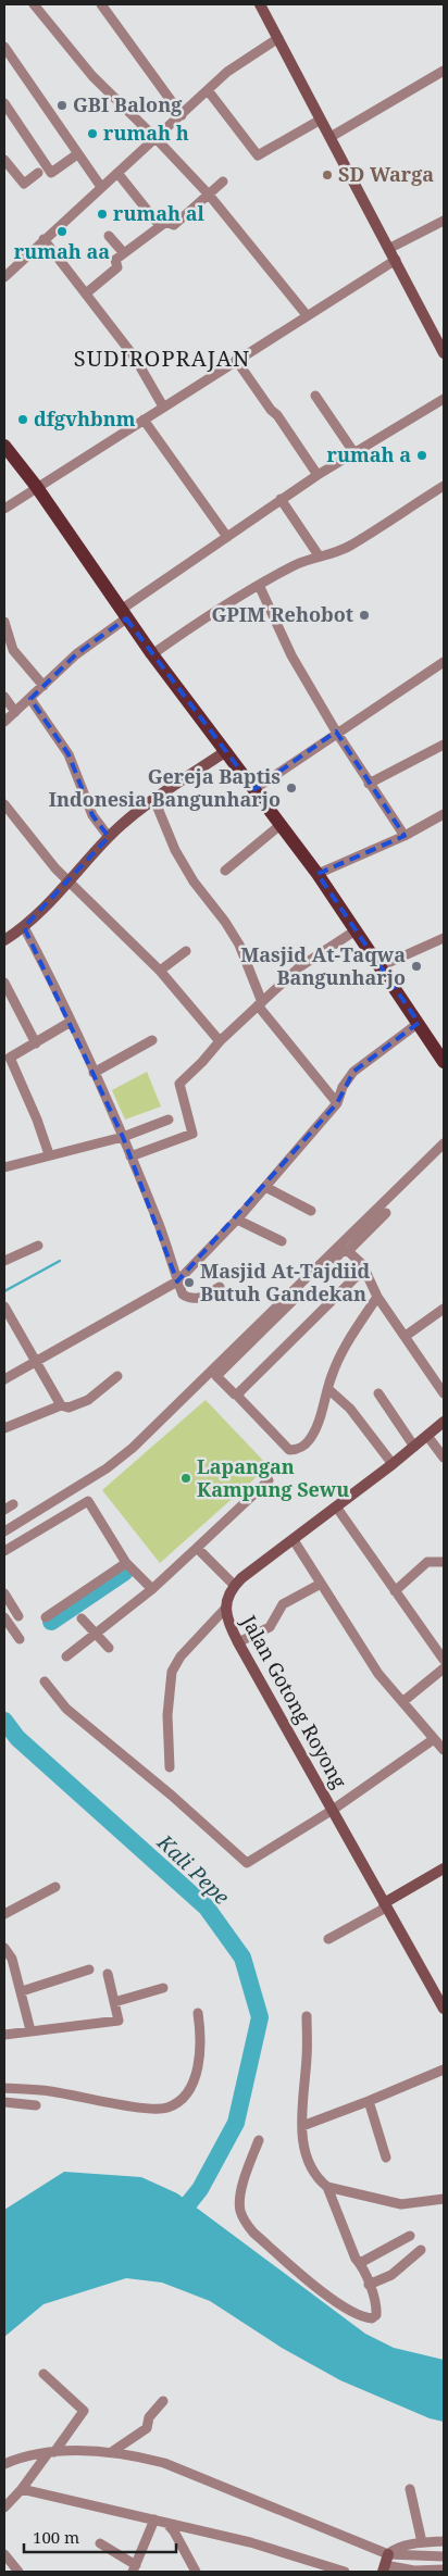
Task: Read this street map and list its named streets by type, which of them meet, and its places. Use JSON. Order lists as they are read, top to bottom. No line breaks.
{"streets":{"main road":["Jalan Gotong Royong"]},"districts":["SUDIROPRAJAN"],"water":["Kali Pepe"],"places":["GBI Balong","rumah h","SD Warga","rumah al","rumah aa","dfgvhbnm","rumah a","GPIM Rehobot","Gereja Baptis Indonesia Bangunharjo","Masjid At-Taqwa Bangunharjo","Masjid At-Tajdiid Butuh Gandekan","Lapangan Kampung Sewu"],"scale_bar":"100 m"}
